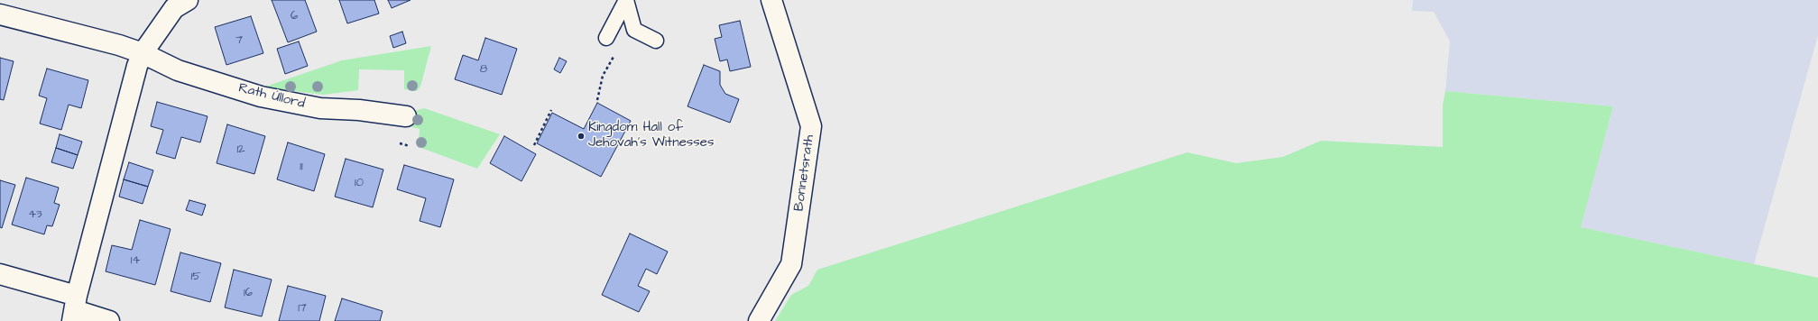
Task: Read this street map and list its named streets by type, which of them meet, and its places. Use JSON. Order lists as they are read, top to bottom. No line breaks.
{"streets":{"street":["Rath Úllord","Bonnetsrath"]},"places":["Kingdom Hall of Jehovah's Witnesses"],"house_numbers":["6","7","8","12","11","10","43","14","15","16","17"]}
